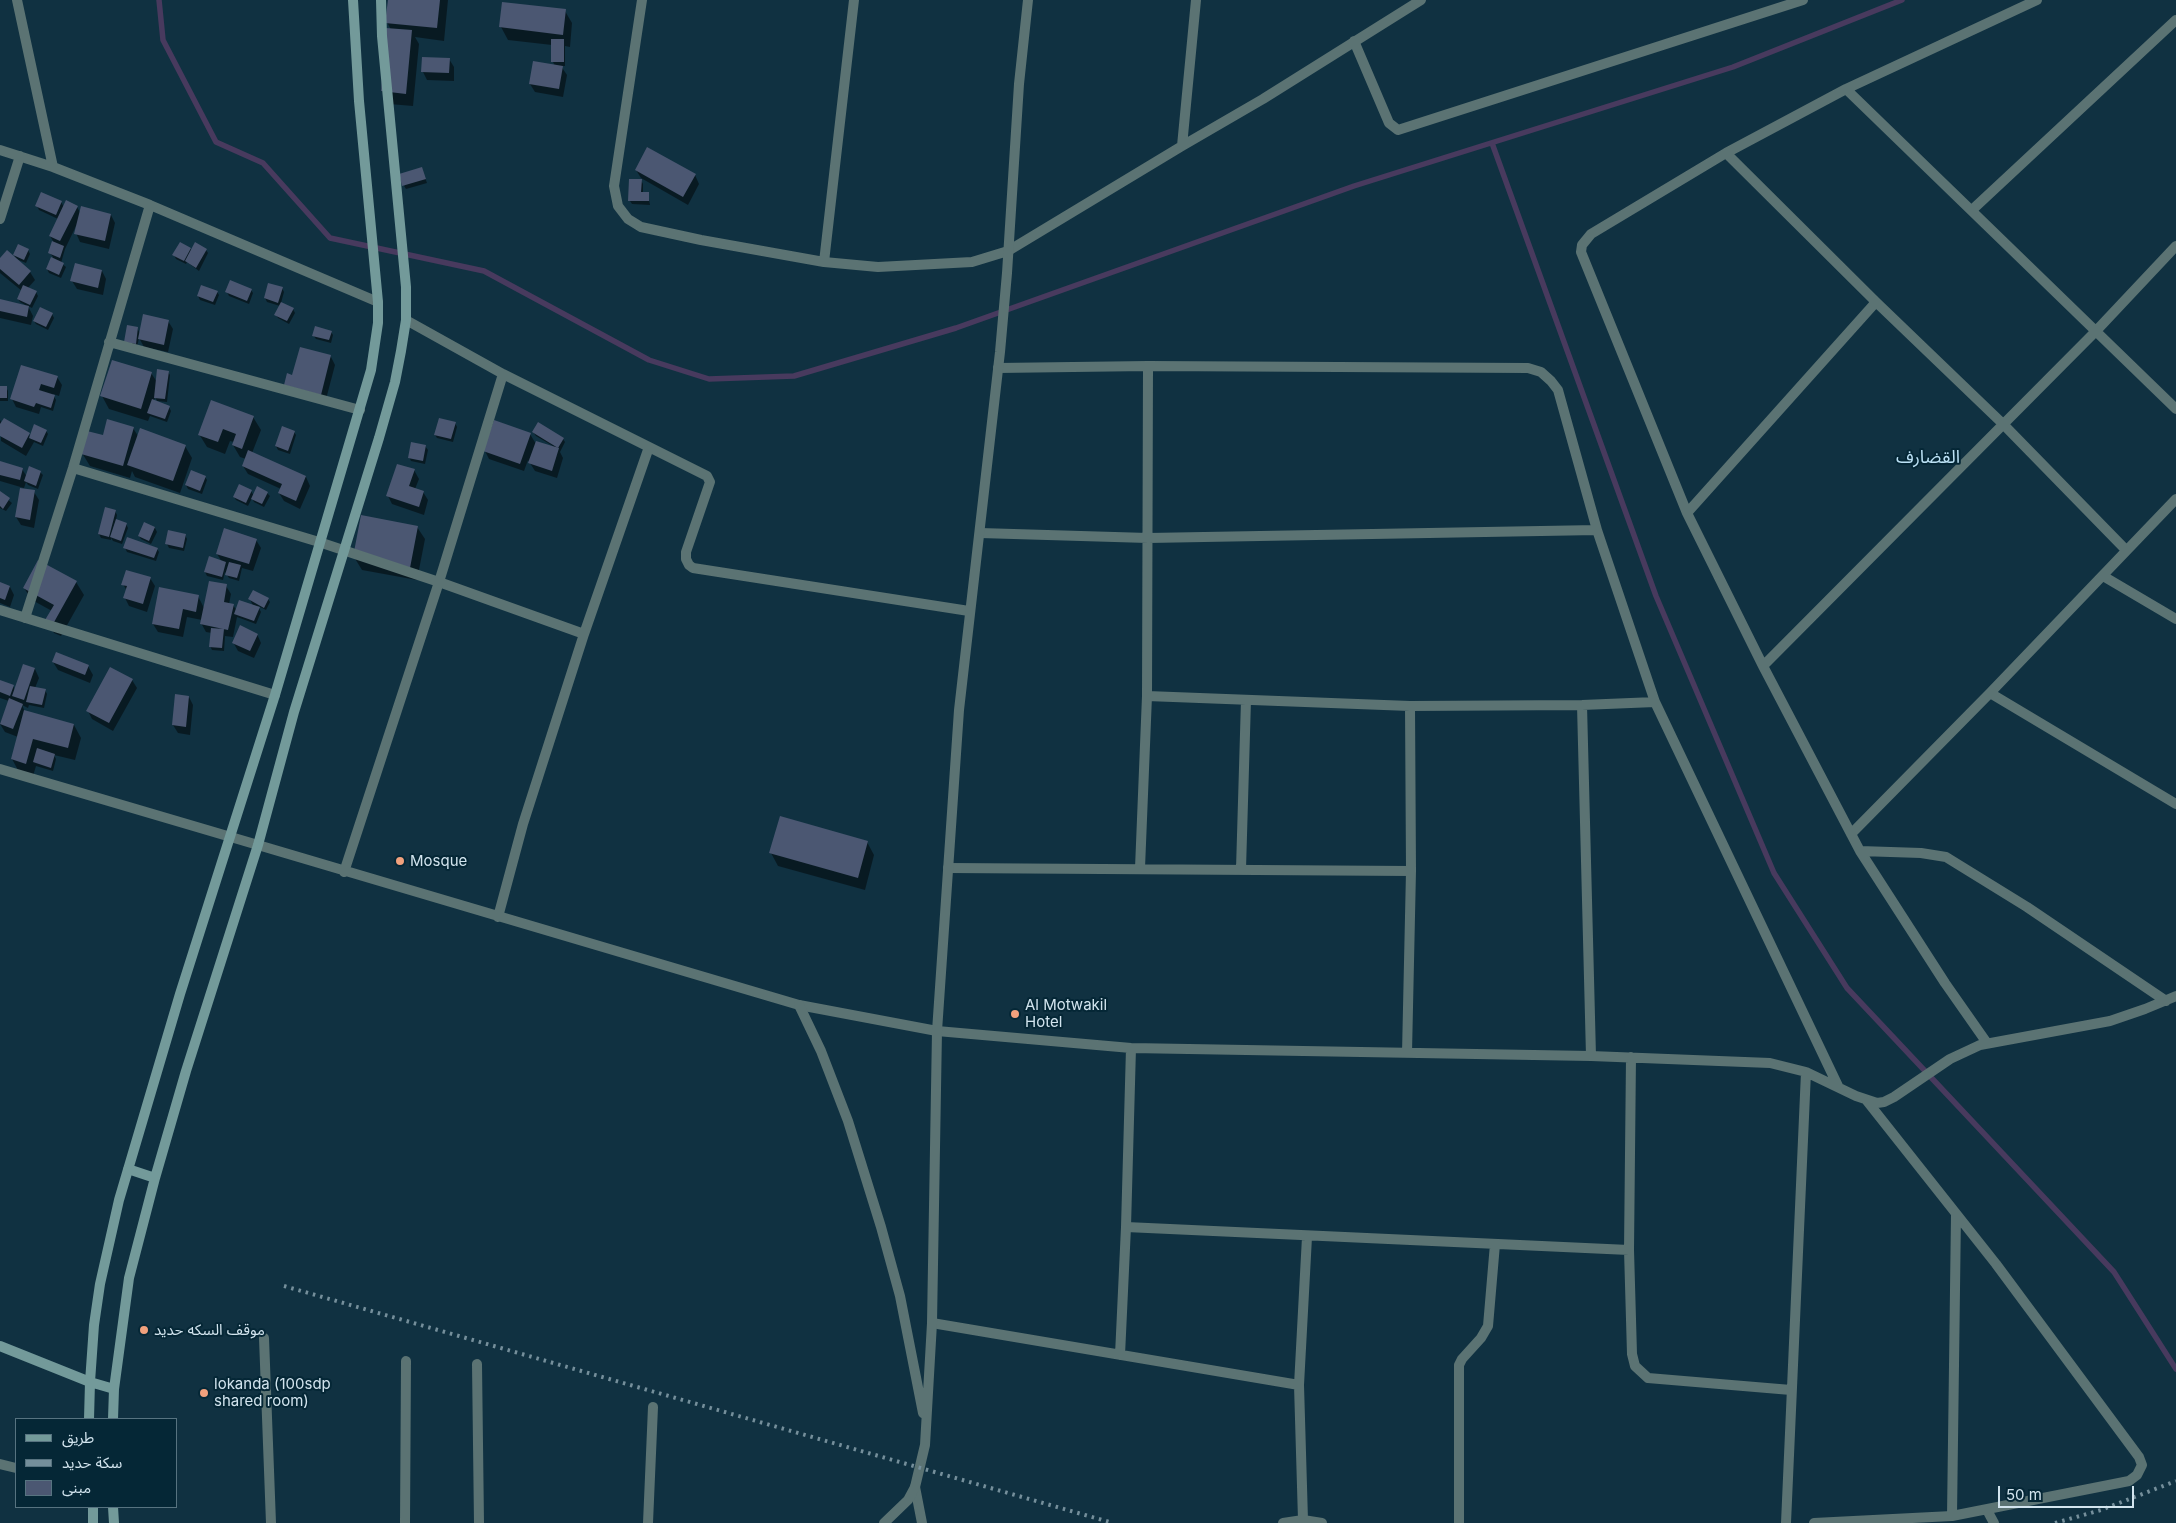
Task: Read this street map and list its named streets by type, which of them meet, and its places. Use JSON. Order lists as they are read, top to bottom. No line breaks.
{"districts":["القضارف"],"places":["Mosque","Al Motwakil Hotel","موقف السكه حديد","lokanda (100sdp shared room)"],"legend":["طريق","سكة حديد","مبنى"],"scale_bar":"50 m"}
